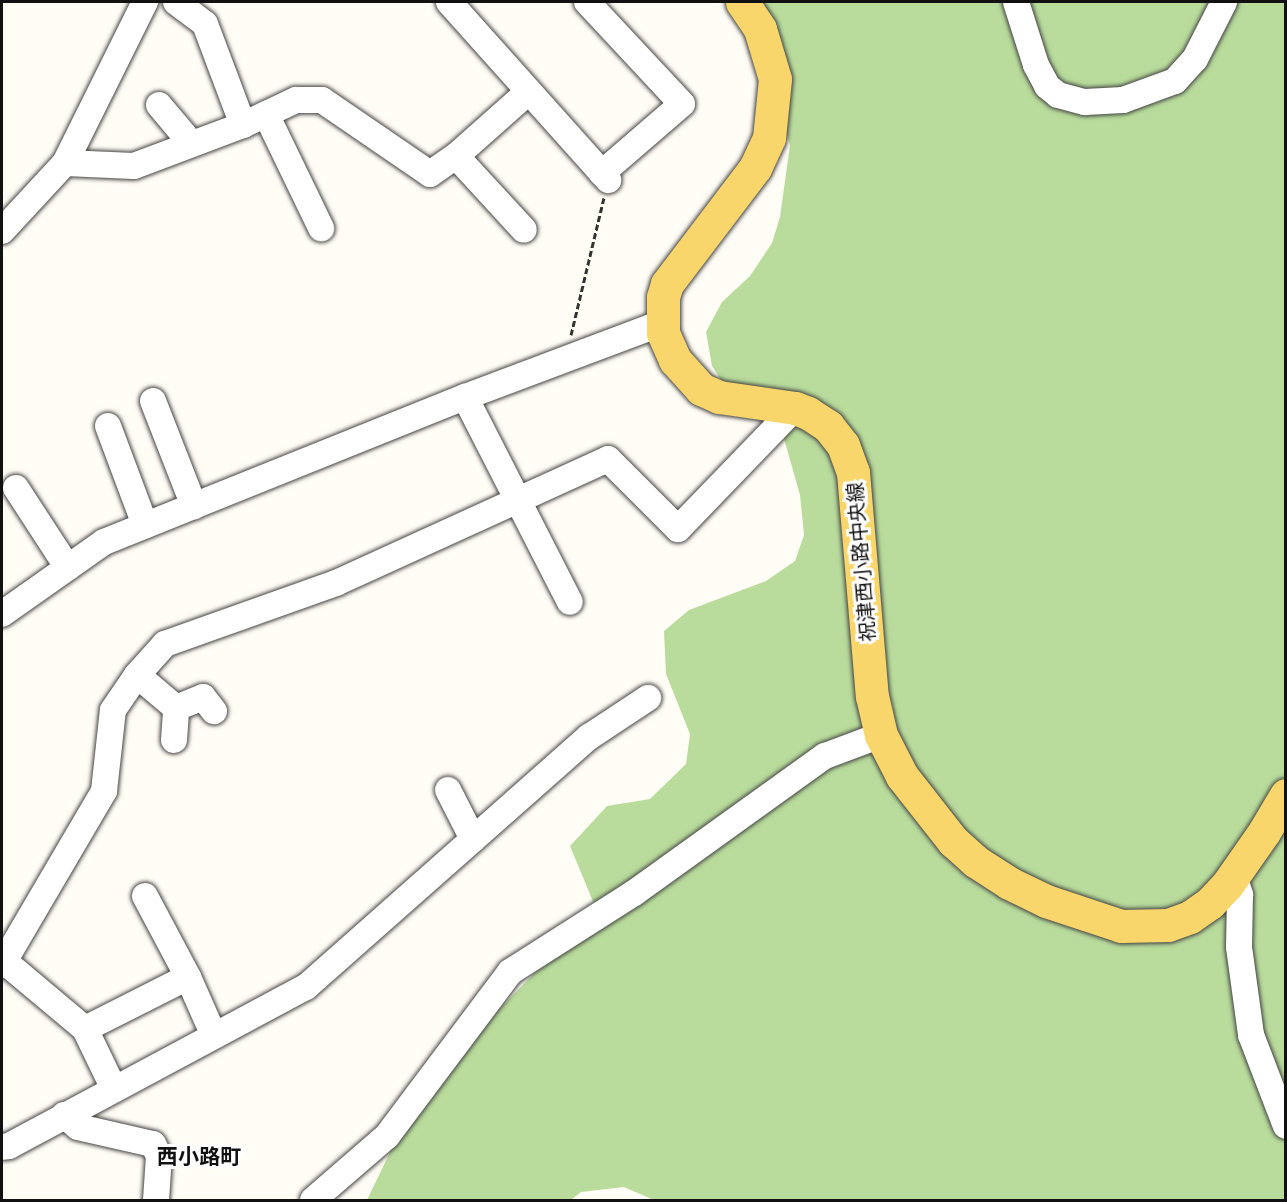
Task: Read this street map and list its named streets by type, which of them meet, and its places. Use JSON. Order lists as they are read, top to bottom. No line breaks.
{"streets":{"main road":["祝津西小路中央線"]},"districts":["西小路町"]}
